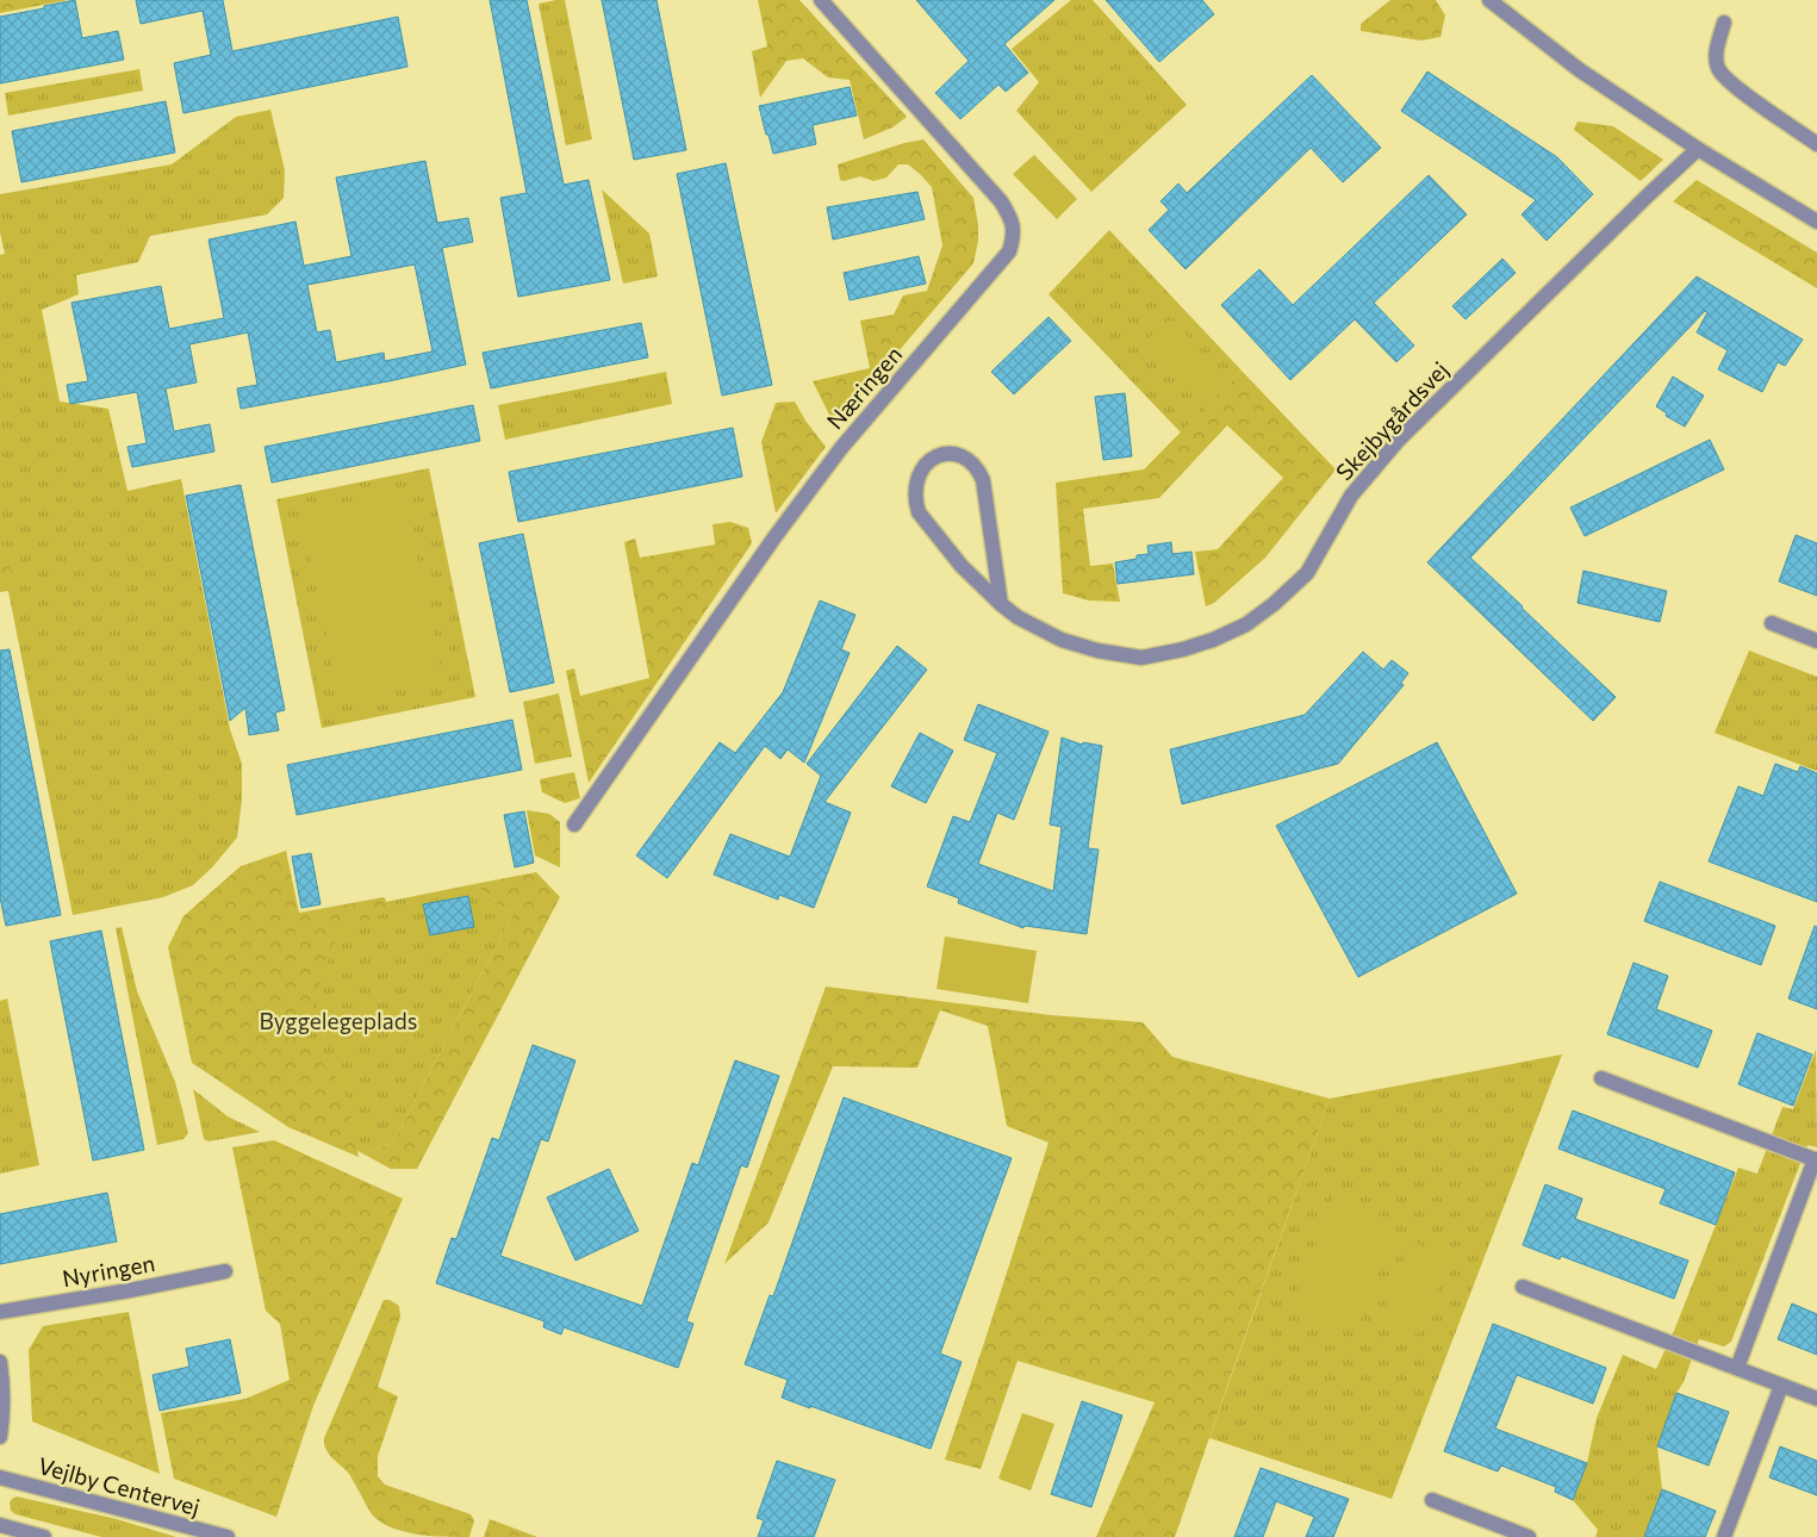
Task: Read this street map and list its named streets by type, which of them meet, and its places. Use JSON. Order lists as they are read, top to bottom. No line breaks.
{"streets":{"street":["Næringen","Skejbygårdsvej","Nyringen","Vejlby Centervej"]},"parks":["Byggelegeplads"]}
